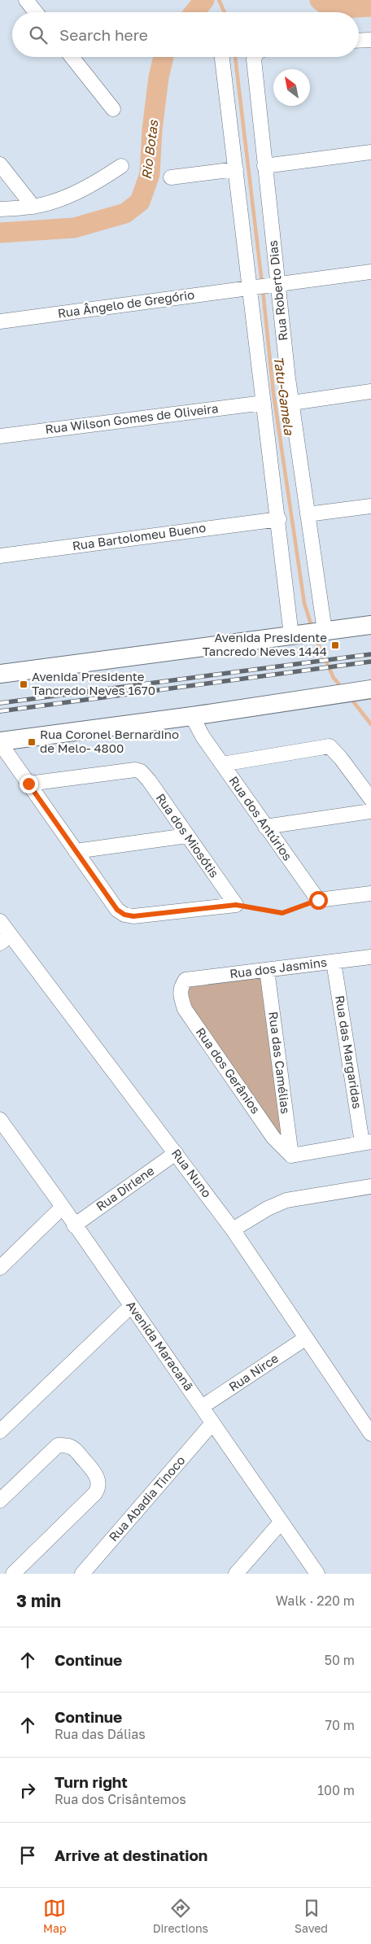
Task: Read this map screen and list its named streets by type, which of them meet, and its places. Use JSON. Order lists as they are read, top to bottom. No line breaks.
{"streets":{"street":["Rua Roberto Dias","Rua Ângelo de Gregório","Rua Wilson Gomes de Oliveira","Rua Bartolomeu Bueno","Rua dos Antúrios","Rua dos Miosótis","Rua dos Jasmins","Rua das Margaridas","Rua das Camélias","Rua dos Gerânios","Rua Nuno","Rua Dirlene","Avenida Maracanã","Rua Nirce","Rua Abadia Tinoco"]},"crossings":[["Rua Roberto Dias","Rua Ângelo de Gregório"],["Rua dos Jasmins","Rua das Margaridas"],["Rua dos Jasmins","Rua das Camélias"],["Rua dos Jasmins","Rua dos Gerânios"],["Rua das Camélias","Rua dos Gerânios"],["Rua Nuno","Rua Dirlene"],["Rua Nuno","Rua Nirce"],["Rua Dirlene","Avenida Maracanã"],["Avenida Maracanã","Rua Nirce"],["Avenida Maracanã","Rua Abadia Tinoco"]],"water":["Rio Botas","Tatu-Gamela"],"places":{"transit":["Avenida Presidente Tancredo Neves 1444","Avenida Presidente Tancredo Neves 1670","Rua Coronel Bernardino de Melo- 4800"]},"north":"top left","page":{"search":"Search here","heading":["3 min","Walk · 220 m"],"list":[["Continue","50 m"],["Continue","Rua das Dálias","70 m"],["Turn right","Rua dos Crisântemos","100 m"],"Arrive at destination"],"nav":["Map","Directions","Saved"]}}
